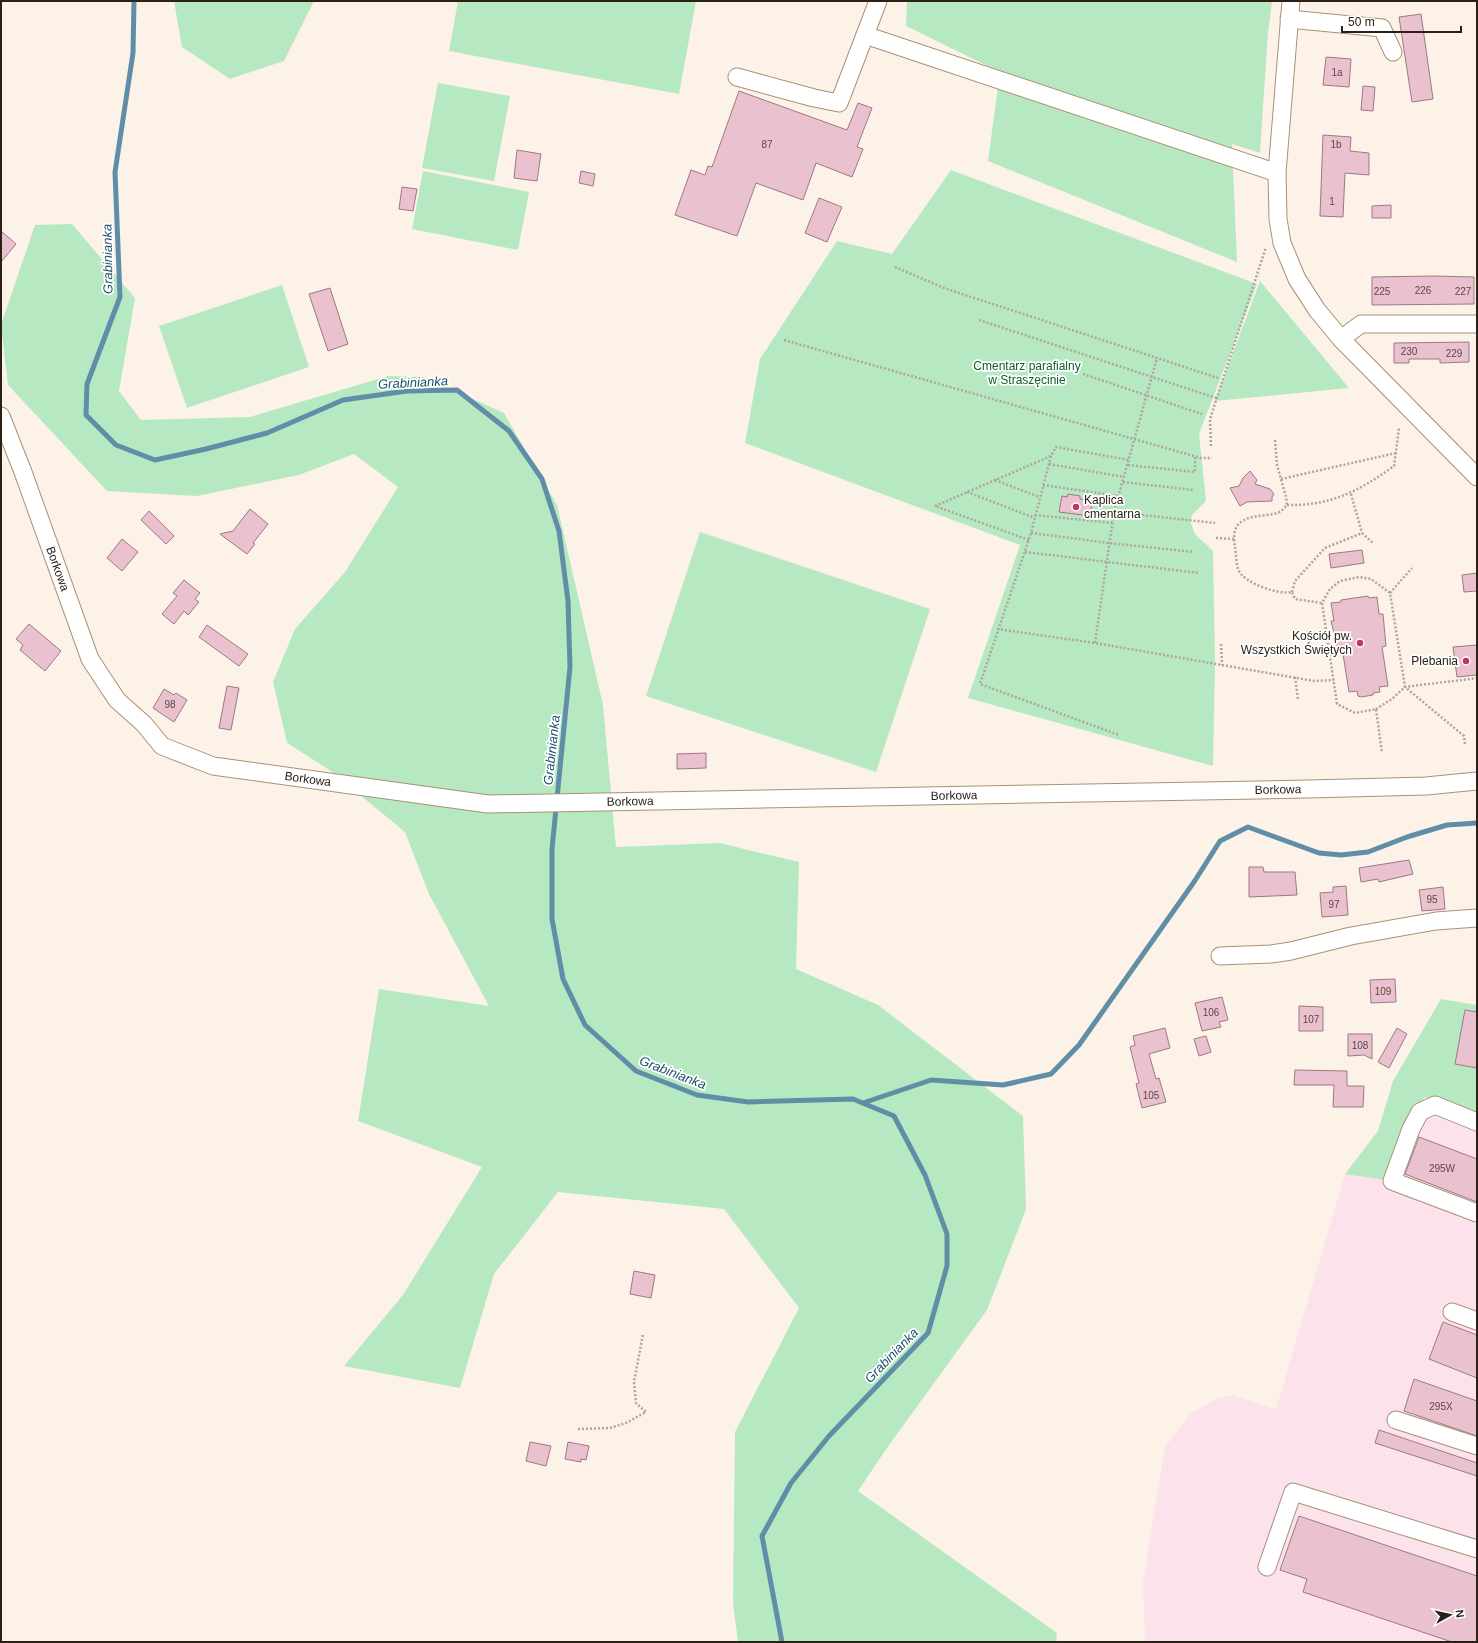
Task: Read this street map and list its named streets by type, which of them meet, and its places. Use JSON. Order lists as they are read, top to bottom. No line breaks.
{"streets":{"street":["Borkowa"]},"water":["Grabinianka"],"parks":["Cmentarz parafialny w Straszęcinie"],"places":["Kaplica cmentarna","Kościół pw. Wszystkich Świętych","Plebania"],"house_numbers":["1a","87","1b","1","226","225","227","230","229","98","95","97","109","106","107","108","105","295W","295X"],"scale_bar":"50 m","north":"right"}
